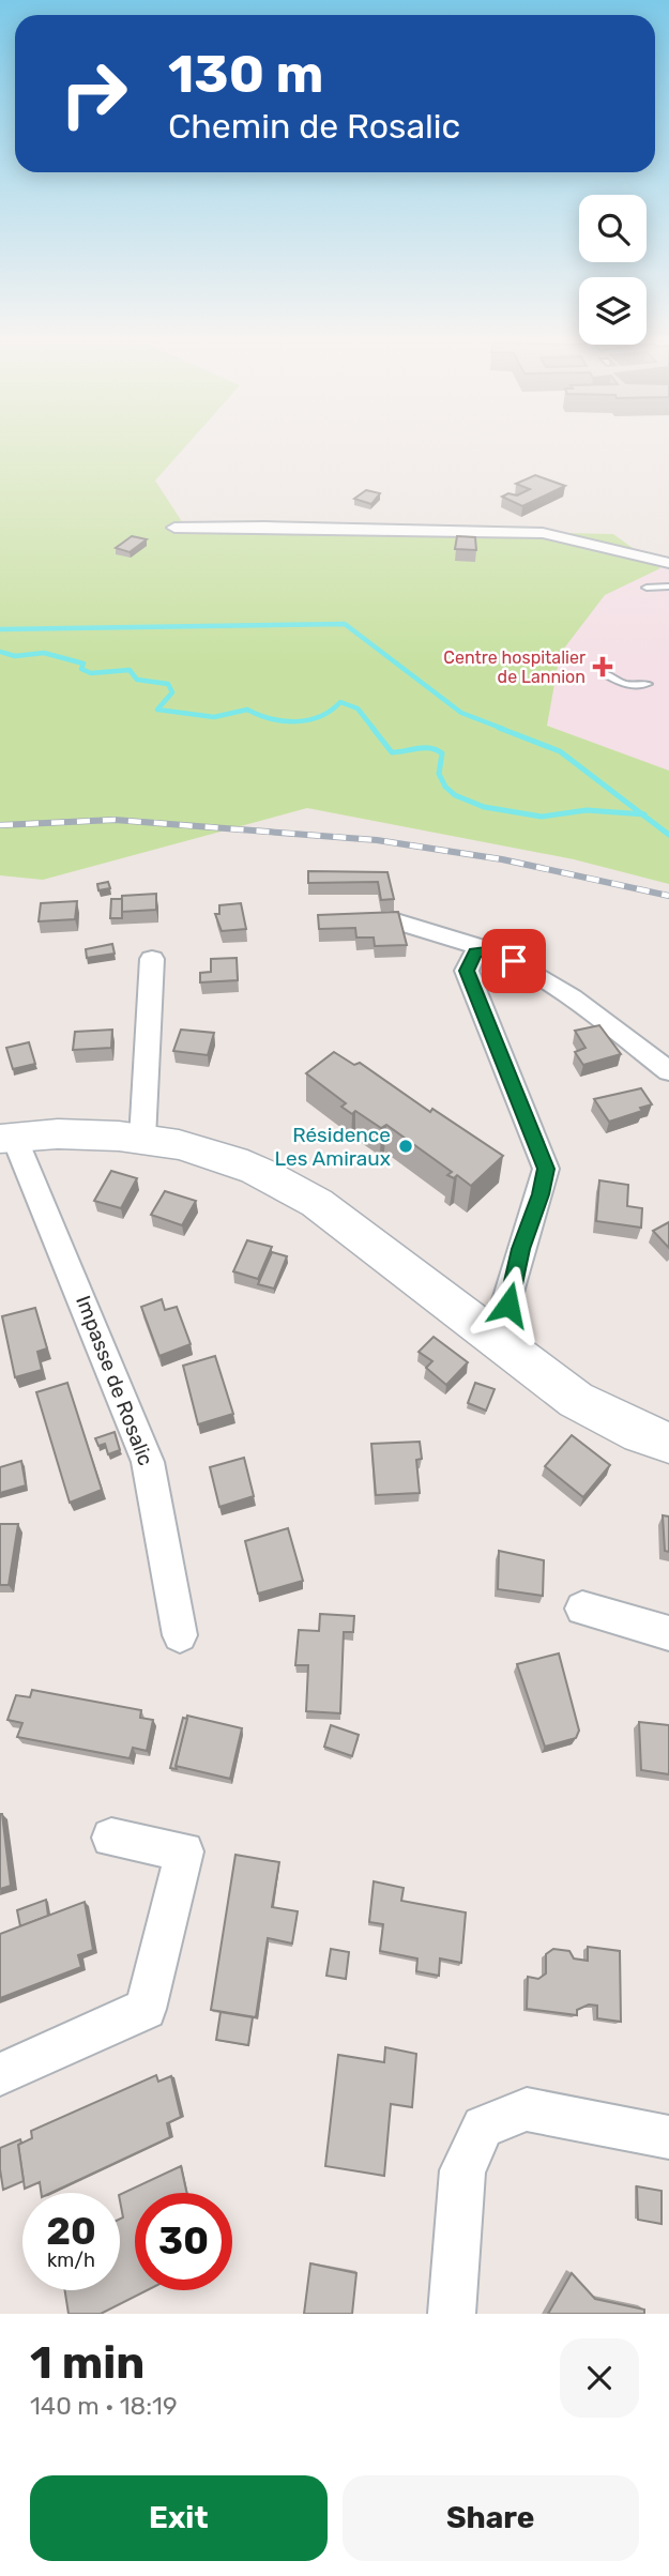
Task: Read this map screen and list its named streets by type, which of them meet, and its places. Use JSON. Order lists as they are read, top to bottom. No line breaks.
{"streets":{"street":["Impasse de Rosalic"]},"places":{"health":["Centre hospitalier de Lannion"],"other":["Résidence Les Amiraux"]},"page":{"turn":["130 m","Chemin de Rosalic"],"speed":"20 km/h","limit":"30","heading":["1 min","140 m · 18:19"],"buttons":["Exit","Share"]}}
